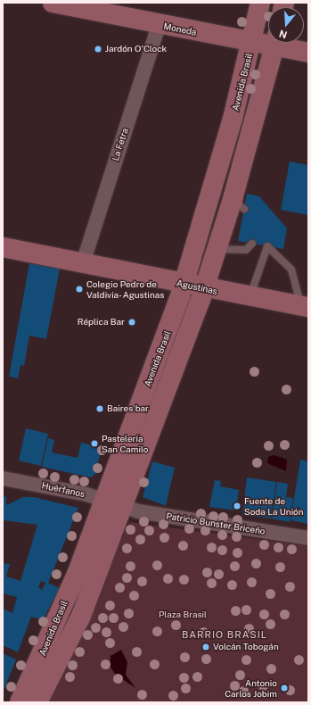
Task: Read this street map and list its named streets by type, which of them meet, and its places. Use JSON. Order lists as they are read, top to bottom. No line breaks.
{"streets":{"main road":["Moneda","Avenida Brasil","Agustinas"],"street":["La Fetra","Huérfanos","Patricio Bunster Briceño"]},"crossings":[["Moneda","Avenida Brasil"],["Moneda","La Fetra"],["Avenida Brasil","Agustinas"],["Avenida Brasil","Huérfanos"],["Avenida Brasil","Patricio Bunster Briceño"],["La Fetra","Agustinas"],["Huérfanos","Patricio Bunster Briceño"]],"districts":["BARRIO BRASIL"],"parks":["Plaza Brasil"],"places":["Jardón O'Clock","Colegio Pedro de Valdivia- Agustinas","Réplica Bar","Baires bar","Pastelería San Camilo","Fuente de Soda La Unión","Volcán Tobogán","Antonio Carlos Jobim"],"north":"bottom"}
